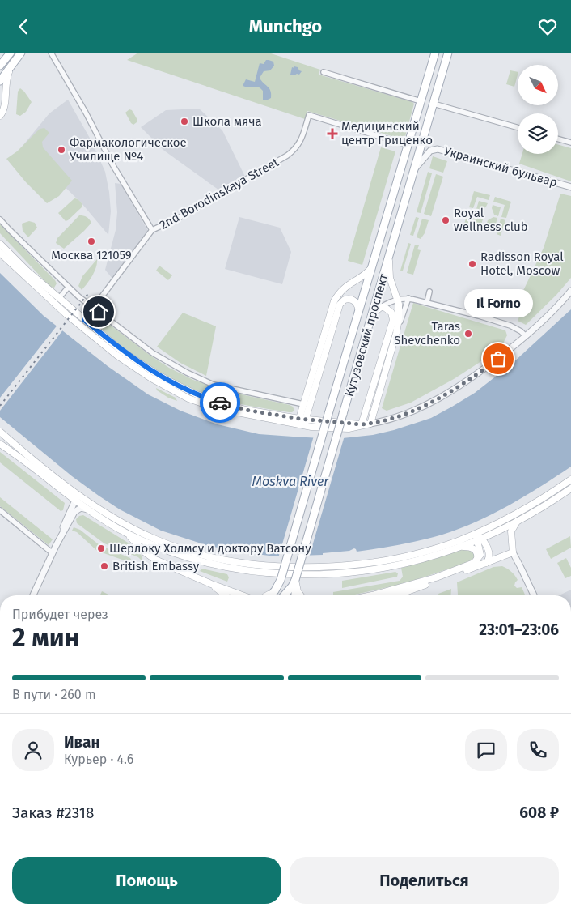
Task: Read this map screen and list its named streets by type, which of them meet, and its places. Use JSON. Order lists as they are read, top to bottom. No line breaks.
{"streets":{"main road":["Кутузовский проспект"],"street":["Украинский бульвар","2nd Borodinskaya Street"]},"crossings":[["Украинский бульвар","Кутузовский проспект"],["2nd Borodinskaya Street","Кутузовский проспект"]],"water":["Moskva River"],"places":{"other":["Школа мяча","Фармакологическое Училище №4","Royal wellness club","Москва 121059","Radisson Royal Hotel, Moscow","Taras Shevchenko","Il Forno","Шерлоку Холмсу и доктору Ватсону","British Embassy"],"health":["Медицинский центр Гриценко"]},"north":"bottom right","page":{"header":"Munchgo","bubble":"Il Forno","heading":["2 мин","Прибудет через","23:01–23:06"],"panel":["Иван","Курьер · 4.6","Заказ #2318","608 ₽"],"bar":"В пути · 260 m","buttons":["Помощь","Поделиться"]}}
